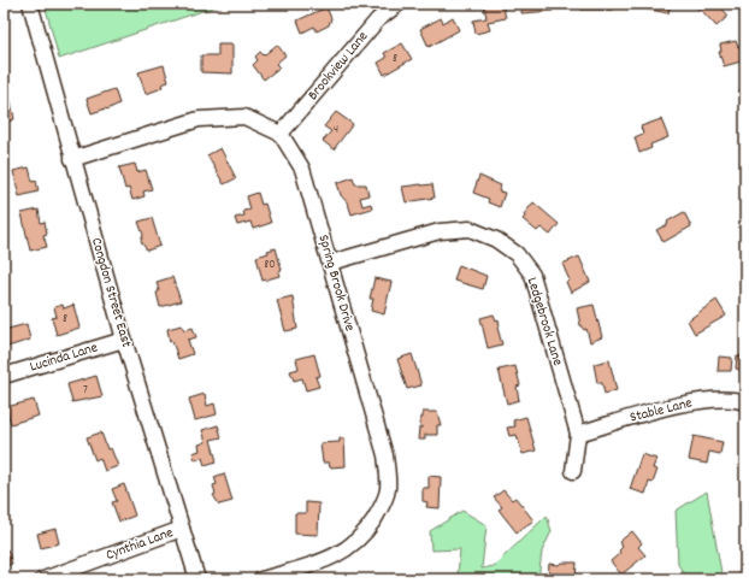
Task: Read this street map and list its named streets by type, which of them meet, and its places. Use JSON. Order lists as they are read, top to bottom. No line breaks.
{"streets":{"street":["Brookview Lane","Spring Brook Drive","Congdon Street East","Ledgebrook Lane","Lucinda Lane","Stable Lane","Cynthia Lane"]},"crossings":[["Brookview Lane","Spring Brook Drive"],["Spring Brook Drive","Ledgebrook Lane"],["Congdon Street East","Lucinda Lane"],["Congdon Street East","Cynthia Lane"],["Ledgebrook Lane","Stable Lane"]],"house_numbers":["8","4","80","8","7"]}
